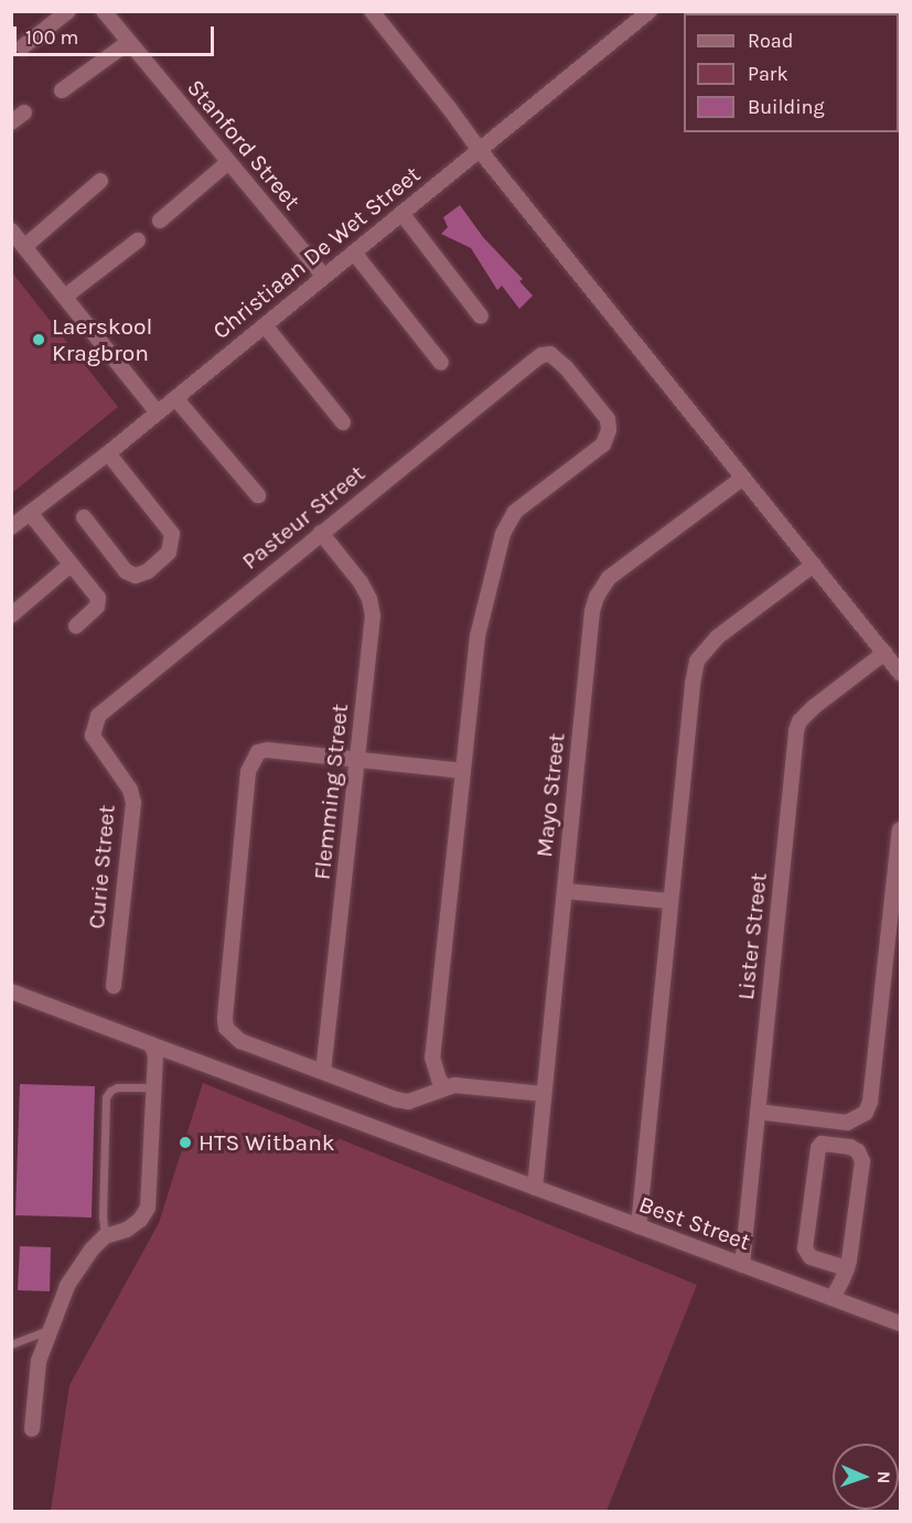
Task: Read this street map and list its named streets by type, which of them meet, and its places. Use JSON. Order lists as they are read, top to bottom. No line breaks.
{"streets":{"street":["Stanford Street","Christiaan De Wet Street","Pasteur Street","Flemming Street","Mayo Street","Curie Street","Lister Street","Best Street"]},"crossings":[["Stanford Street","Christiaan De Wet Street"],["Pasteur Street","Flemming Street"],["Pasteur Street","Curie Street"],["Mayo Street","Best Street"],["Lister Street","Best Street"]],"places":["Laerskool Kragbron","HTS Witbank"],"legend":["Road","Park","Building"],"scale_bar":"100 m","north":"right"}
